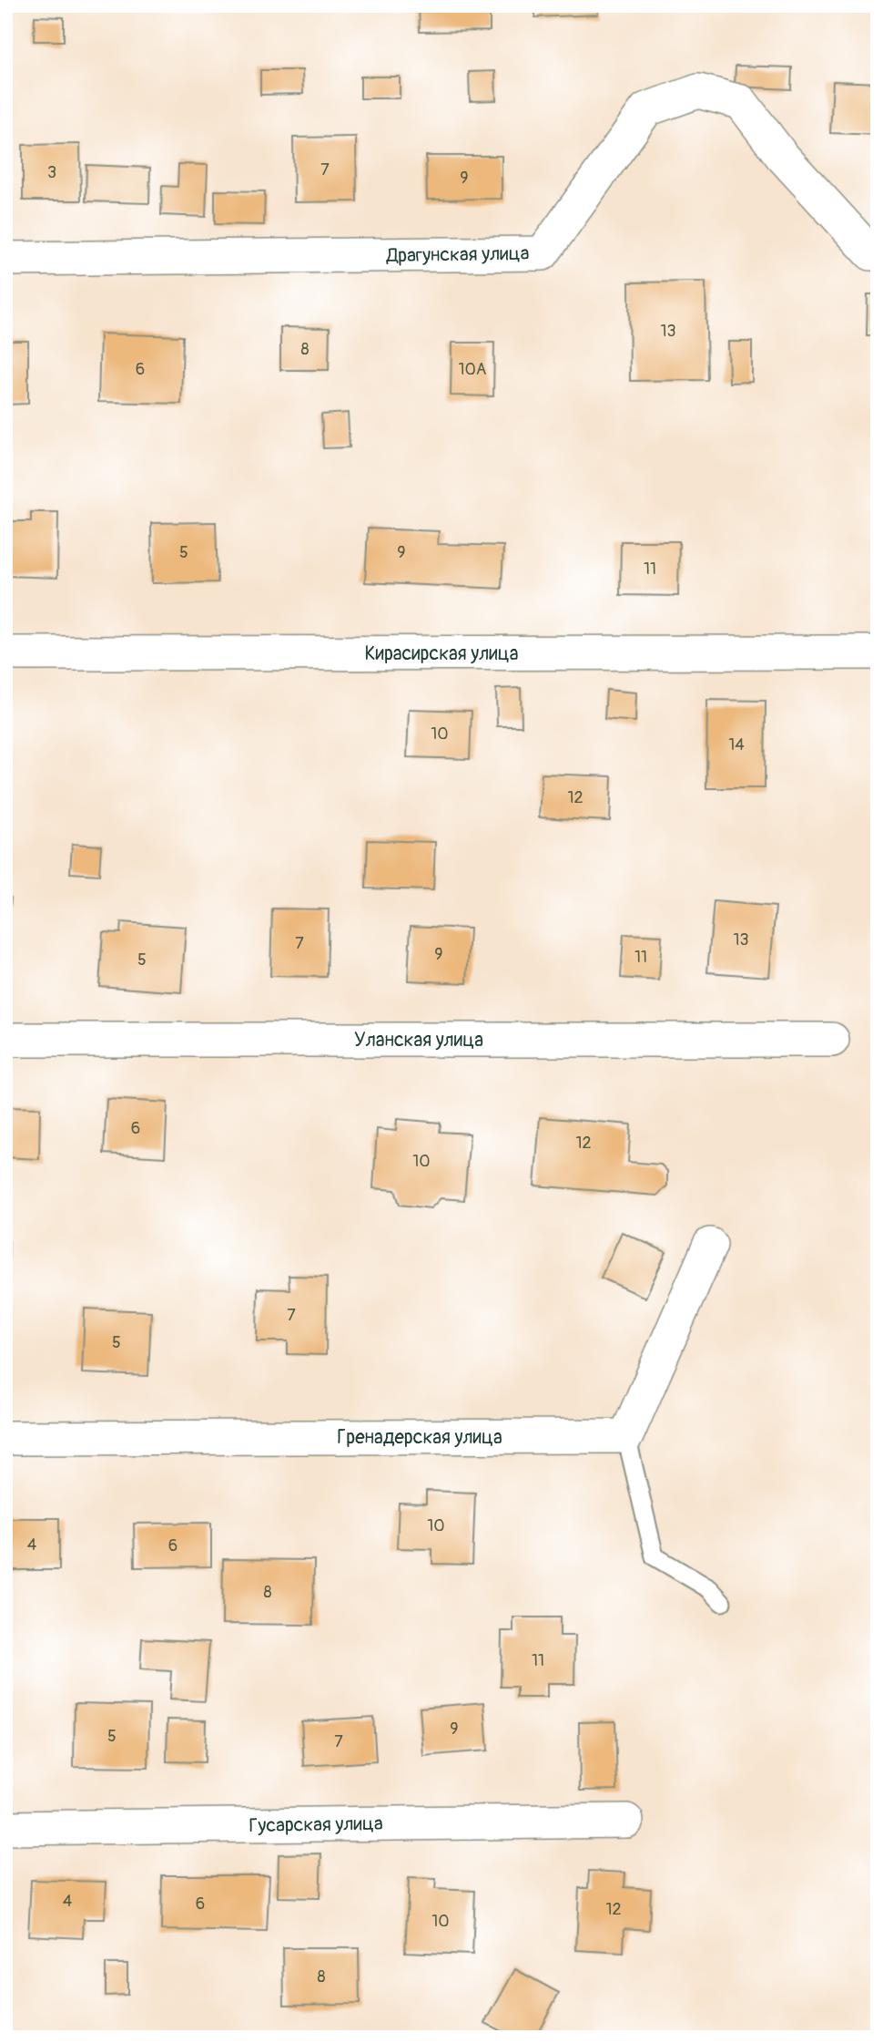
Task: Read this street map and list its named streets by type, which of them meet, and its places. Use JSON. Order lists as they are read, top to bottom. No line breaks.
{"streets":{"street":["Драгунская улица","Кирасирская улица","Уланская улица","Гренадерская улица","Гусарская улица"]},"house_numbers":["7","3","9","13","8","6","10А","5","9","11","10","14","12","13","7","9","11","5","6","12","10","7","5","10","4","6","8","11","9","5","7","4","6","12","10","8"]}
